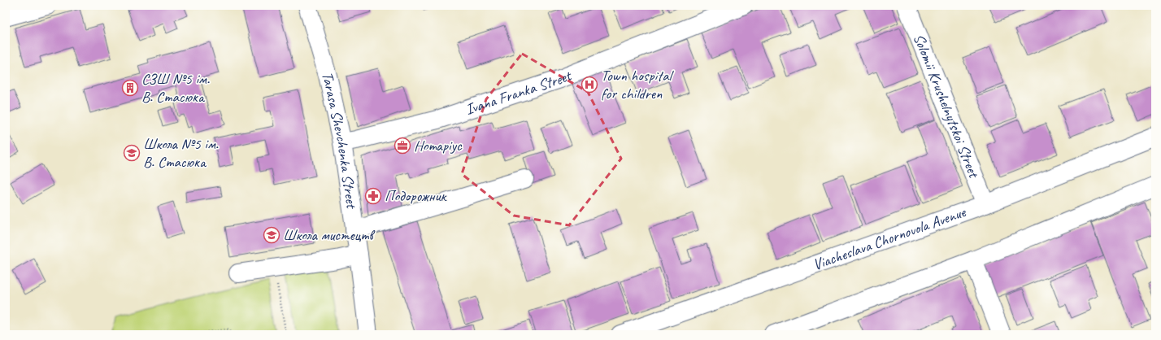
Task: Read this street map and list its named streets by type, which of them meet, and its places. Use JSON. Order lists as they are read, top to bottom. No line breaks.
{"streets":{"street":["Ivana Franka Street","Solomii Krushelnytskoi Street","Tarasa Shevchenka Street","Viacheslava Chornovola Avenue"]},"crossings":[["Ivana Franka Street","Tarasa Shevchenka Street"],["Solomii Krushelnytskoi Street","Viacheslava Chornovola Avenue"]],"places":{"hospital":["Town hospital for children"],"building":["СЗШ №5 ім. В. Стасюка"],"office":["Нотаріус"],"school or university":["Школа №5 ім. В. Стасюка","Школа мистецтв"],"pharmacy":["Подорожник"]}}
